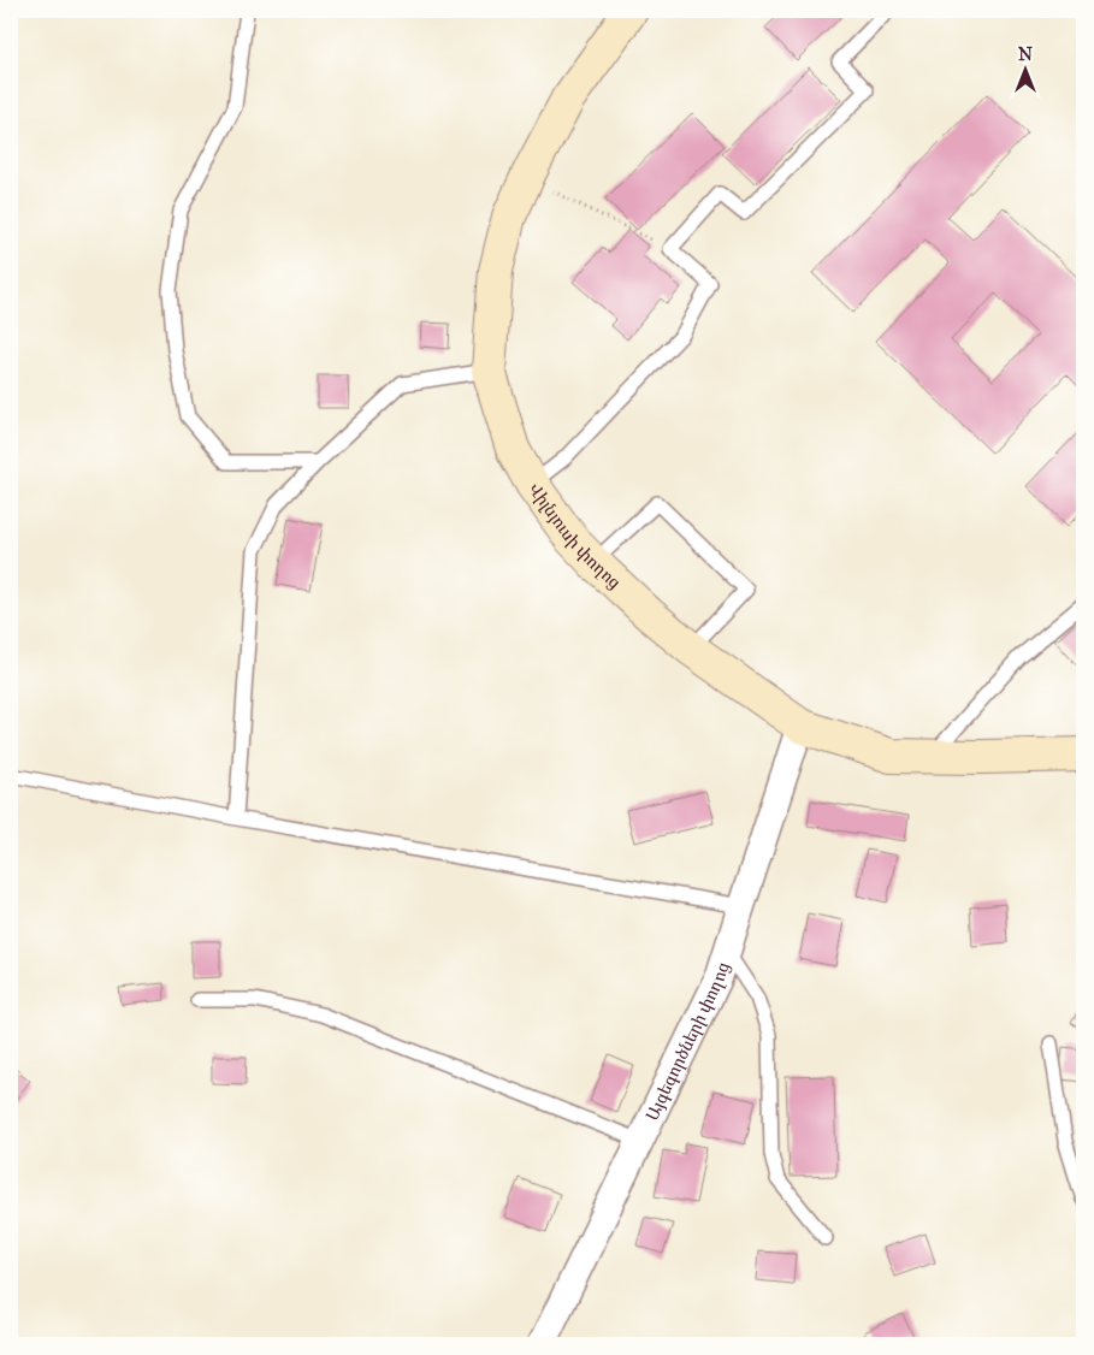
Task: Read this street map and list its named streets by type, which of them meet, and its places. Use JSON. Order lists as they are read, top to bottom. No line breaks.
{"streets":{"street":["Վիլնյուսի փողոց","Այգեգործների փողոց"]},"crossings":[["Վիլնյուսի փողոց","Այգեգործների փողոց"]],"north":"top"}
